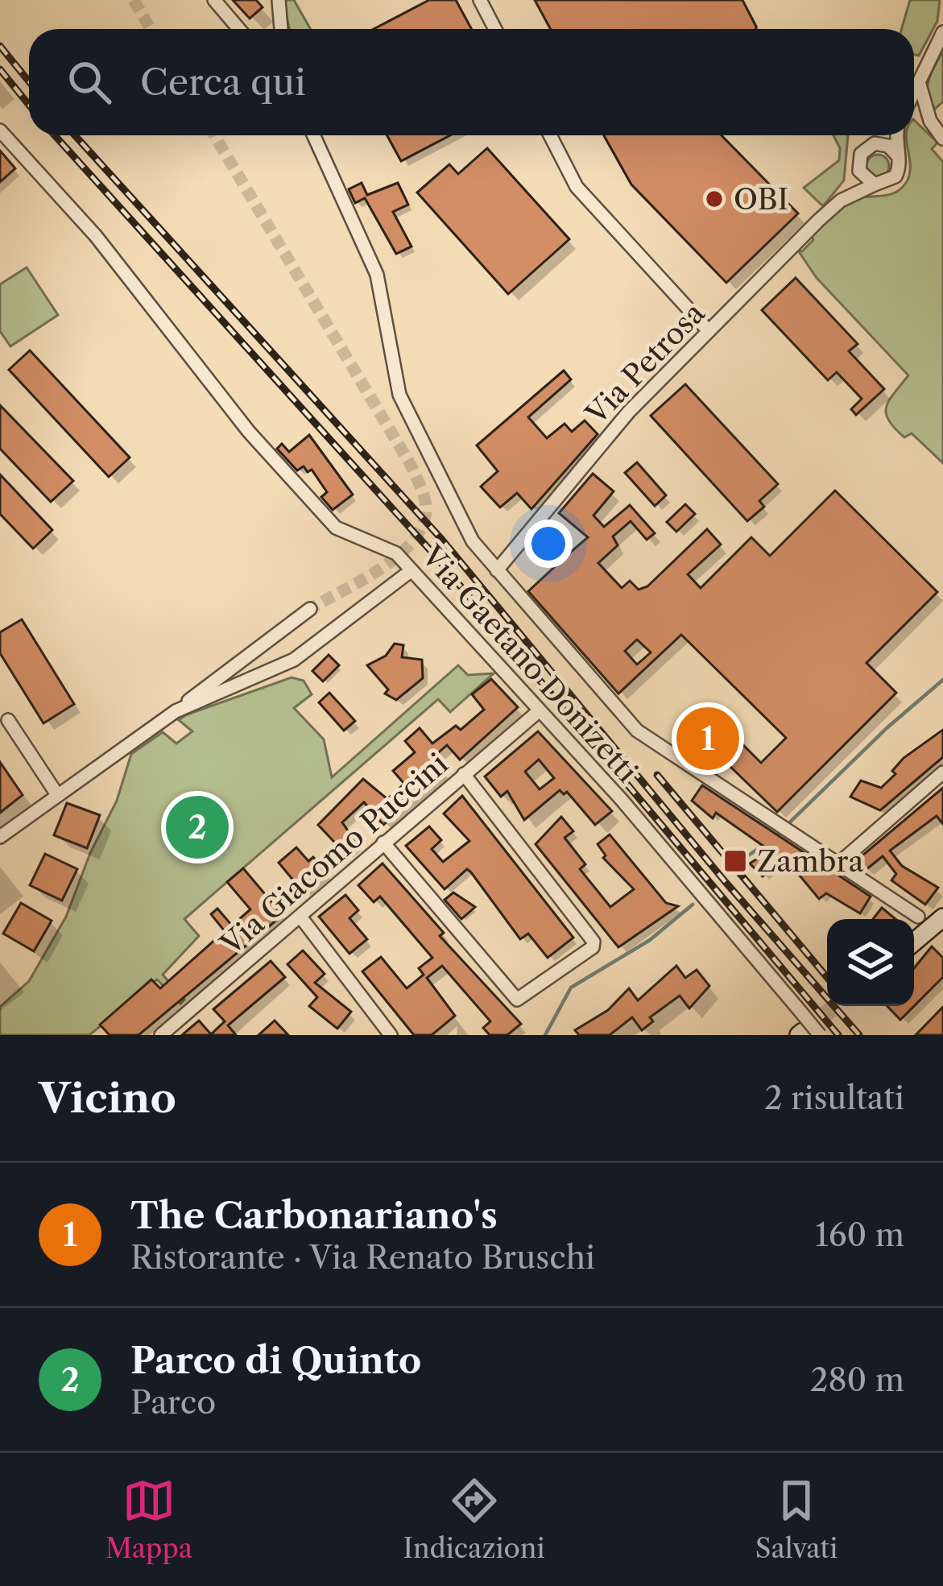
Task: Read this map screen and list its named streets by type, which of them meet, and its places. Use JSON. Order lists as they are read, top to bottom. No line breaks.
{"streets":{"street":["Via Petrosa","Via Gaetano Donizetti","Via Giacomo Puccini"]},"crossings":[["Via Gaetano Donizetti","Via Giacomo Puccini"]],"places":{"other":["OBI"],"transit":["Zambra"]},"page":{"search":"Cerca qui","pins":["1","2"],"heading":["Vicino","2 risultati"],"list":[{"mark":"1","name":"The Carbonariano's","note":"Ristorante · Via Renato Bruschi","value":"160 m"},{"mark":"2","name":"Parco di Quinto","note":"Parco","value":"280 m"}],"nav":["Mappa","Indicazioni","Salvati"]}}
